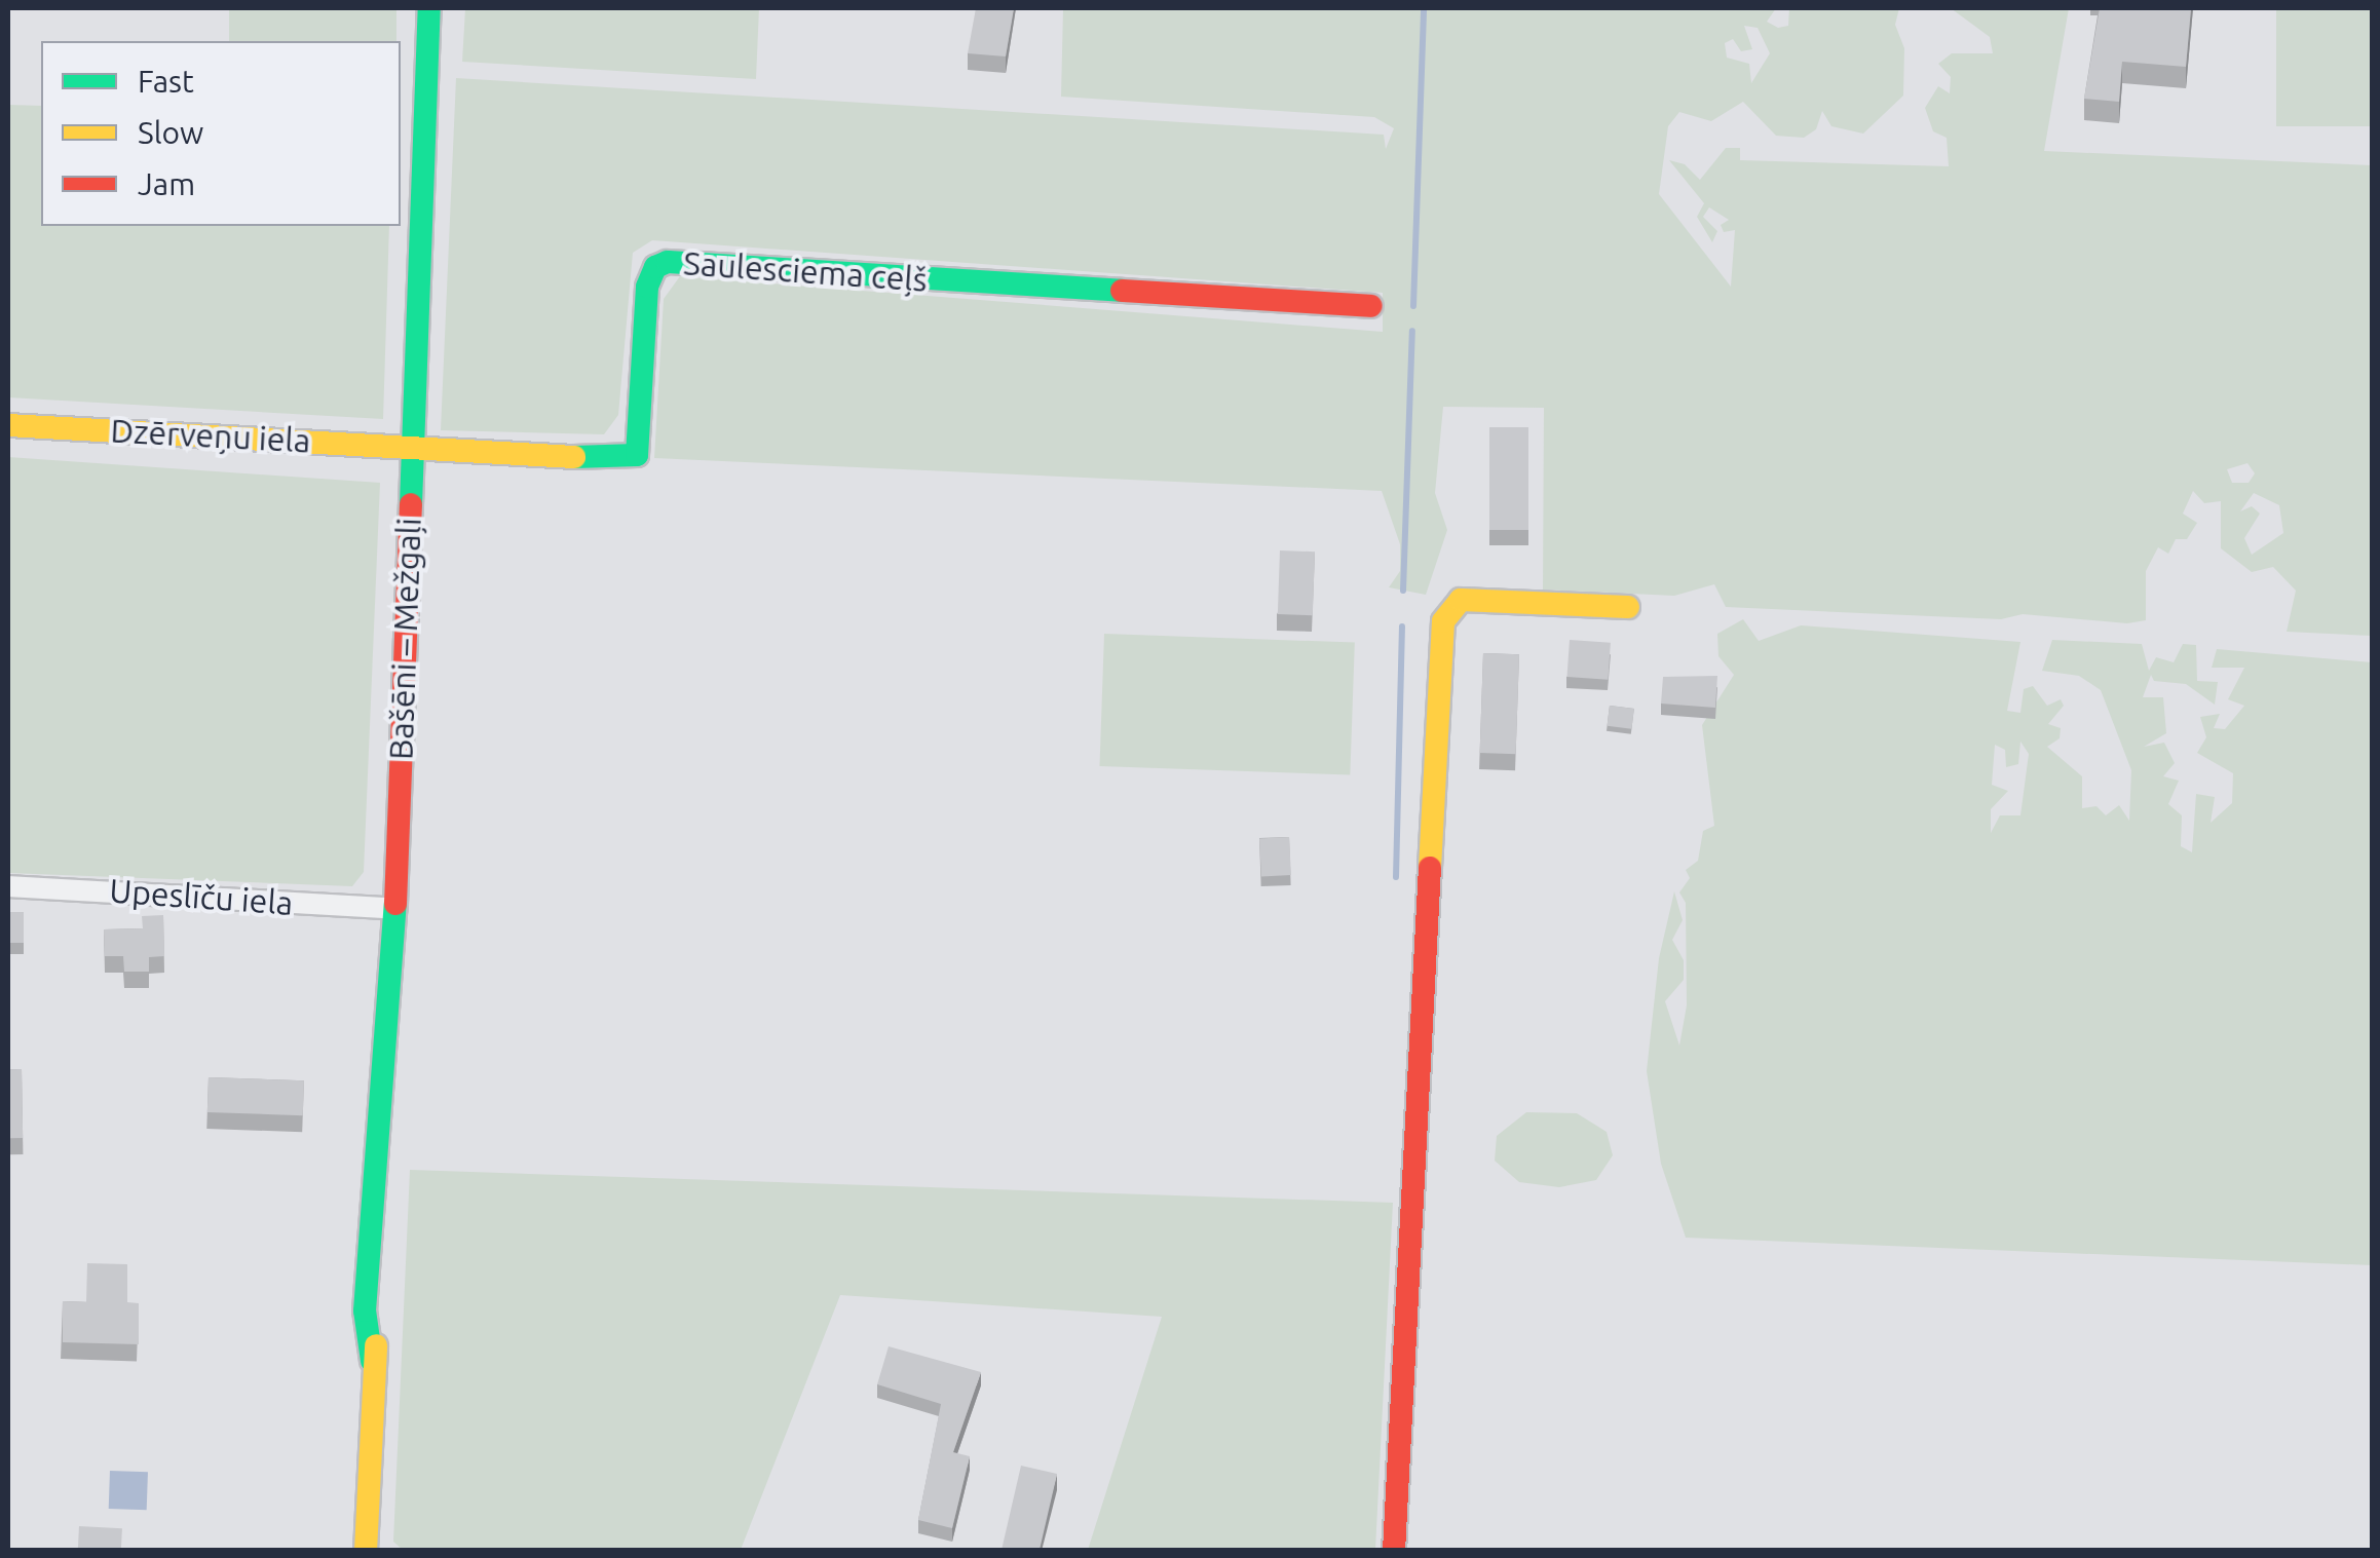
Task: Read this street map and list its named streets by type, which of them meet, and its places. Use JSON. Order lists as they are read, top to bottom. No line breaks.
{"streets":{"street":["Saulesciema ceļš","Dzērveņu iela","Bašēni – Mežgaļi","Upeslīču iela"]},"crossings":[["Saulesciema ceļš","Dzērveņu iela"],["Saulesciema ceļš","Bašēni – Mežgaļi"],["Dzērveņu iela","Bašēni – Mežgaļi"],["Bašēni – Mežgaļi","Upeslīču iela"]],"legend":["Fast","Slow","Jam"]}
